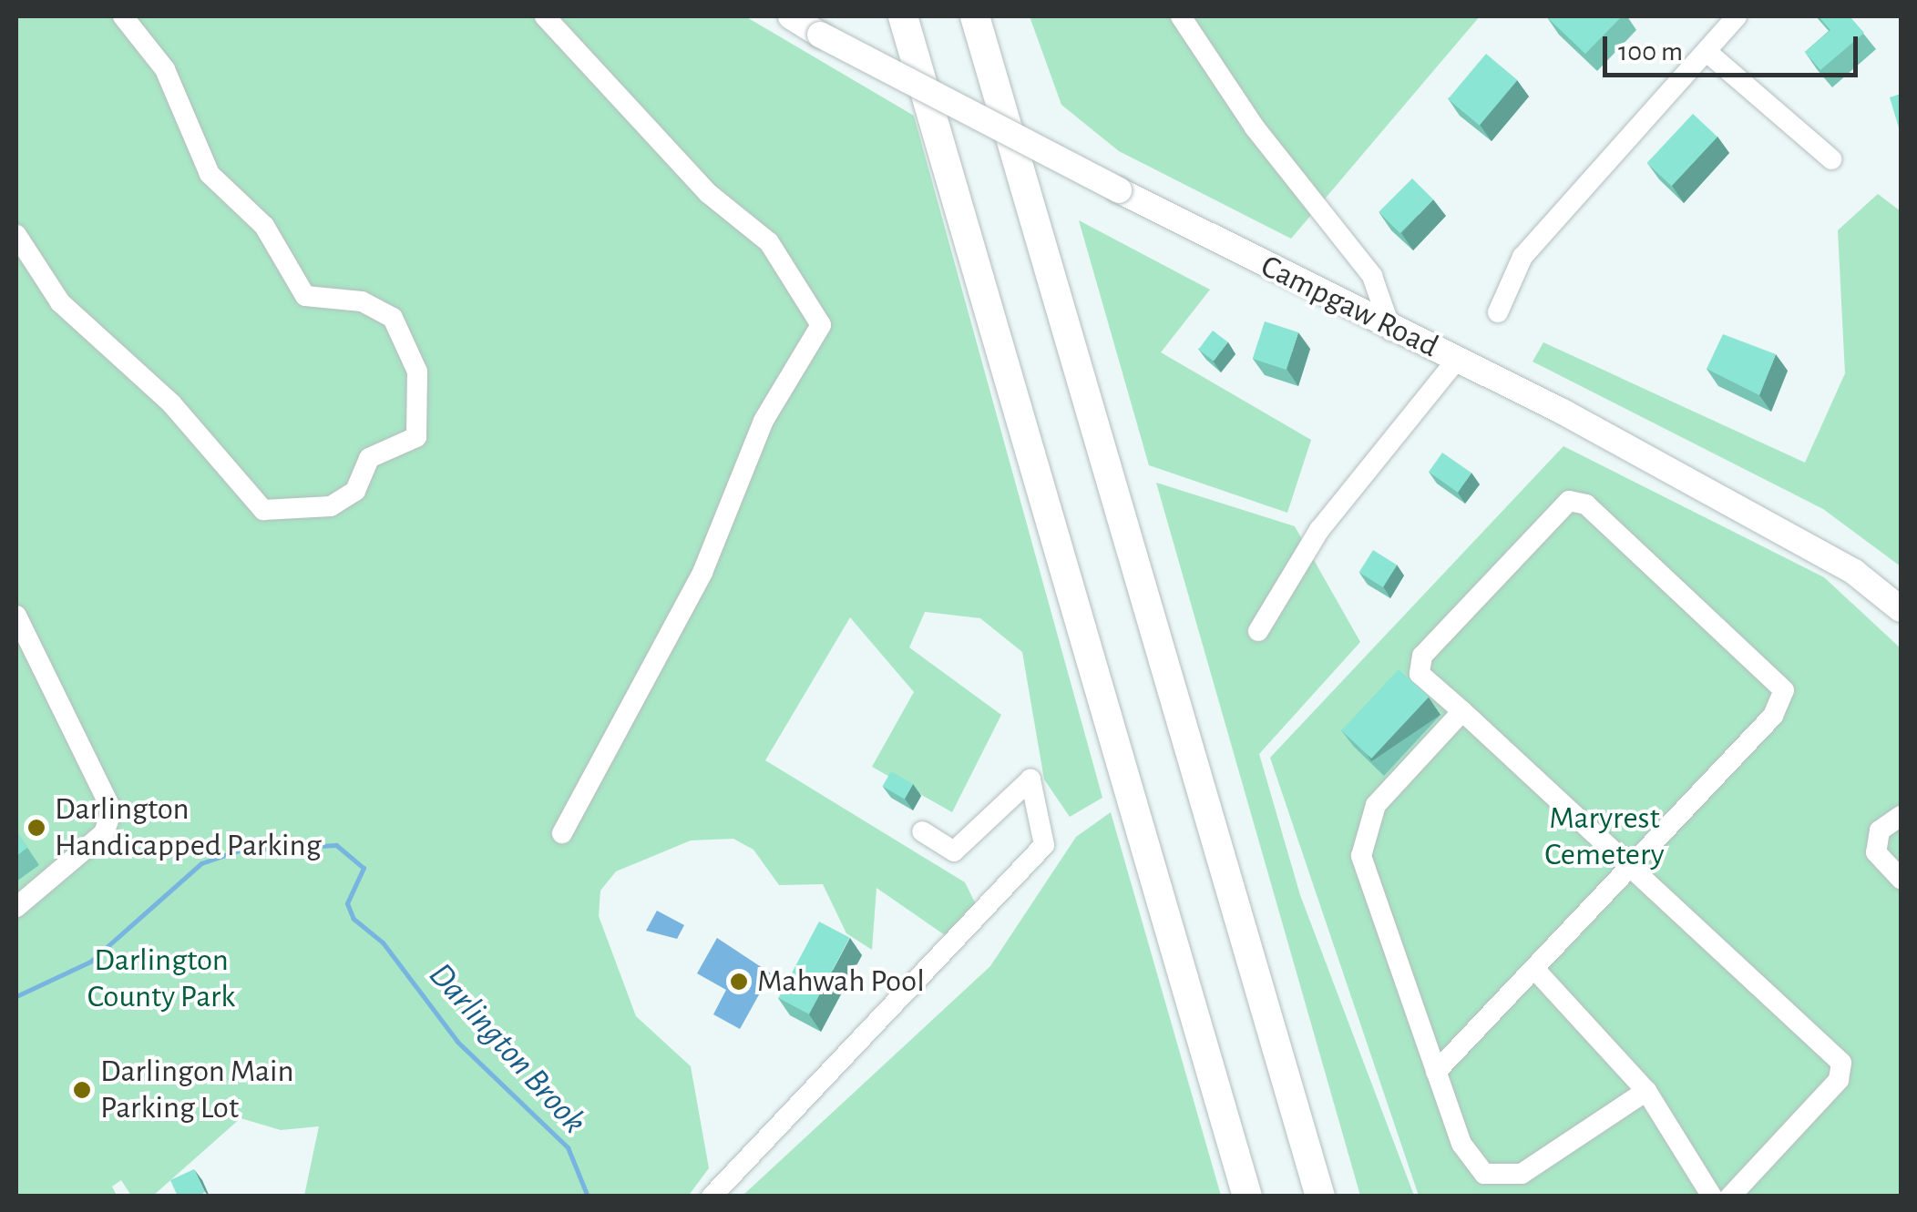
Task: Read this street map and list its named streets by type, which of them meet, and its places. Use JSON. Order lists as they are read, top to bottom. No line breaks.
{"streets":{"main road":["Campgaw Road"]},"water":["Darlington Brook"],"parks":["Maryrest Cemetery","Darlington County Park"],"places":["Darlington Handicapped Parking","Mahwah Pool","Darlingon Main Parking Lot"],"scale_bar":"100 m"}
